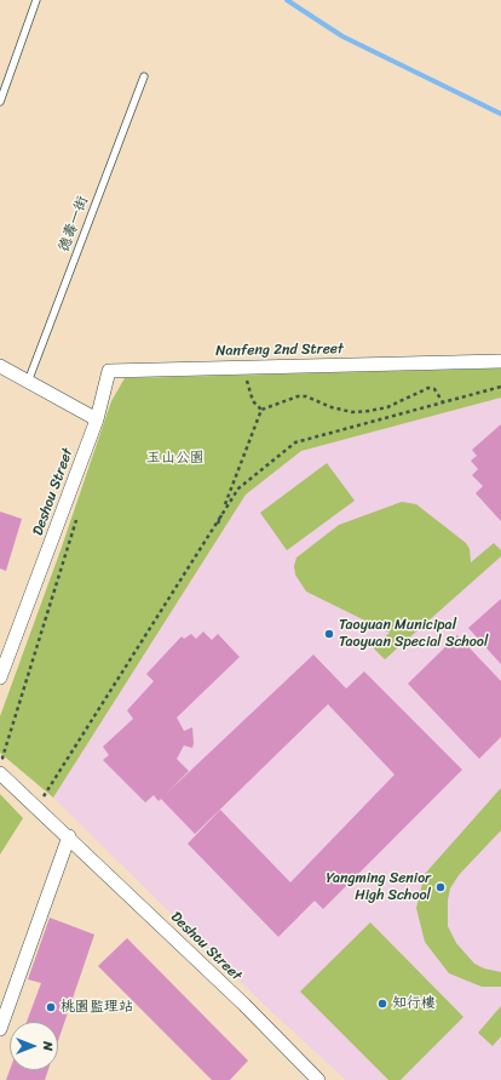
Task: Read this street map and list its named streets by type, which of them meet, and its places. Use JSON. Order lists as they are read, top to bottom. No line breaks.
{"streets":{"street":["Nanfeng 2nd Street","Deshou Street"],"lane":["德壽一街"]},"crossings":[["Nanfeng 2nd Street","Deshou Street"]],"parks":["玉山公園"],"places":["Taoyuan Municipal Taoyuan Special School","Yangming Senior High School","知行樓","桃園監理站"],"north":"right"}
